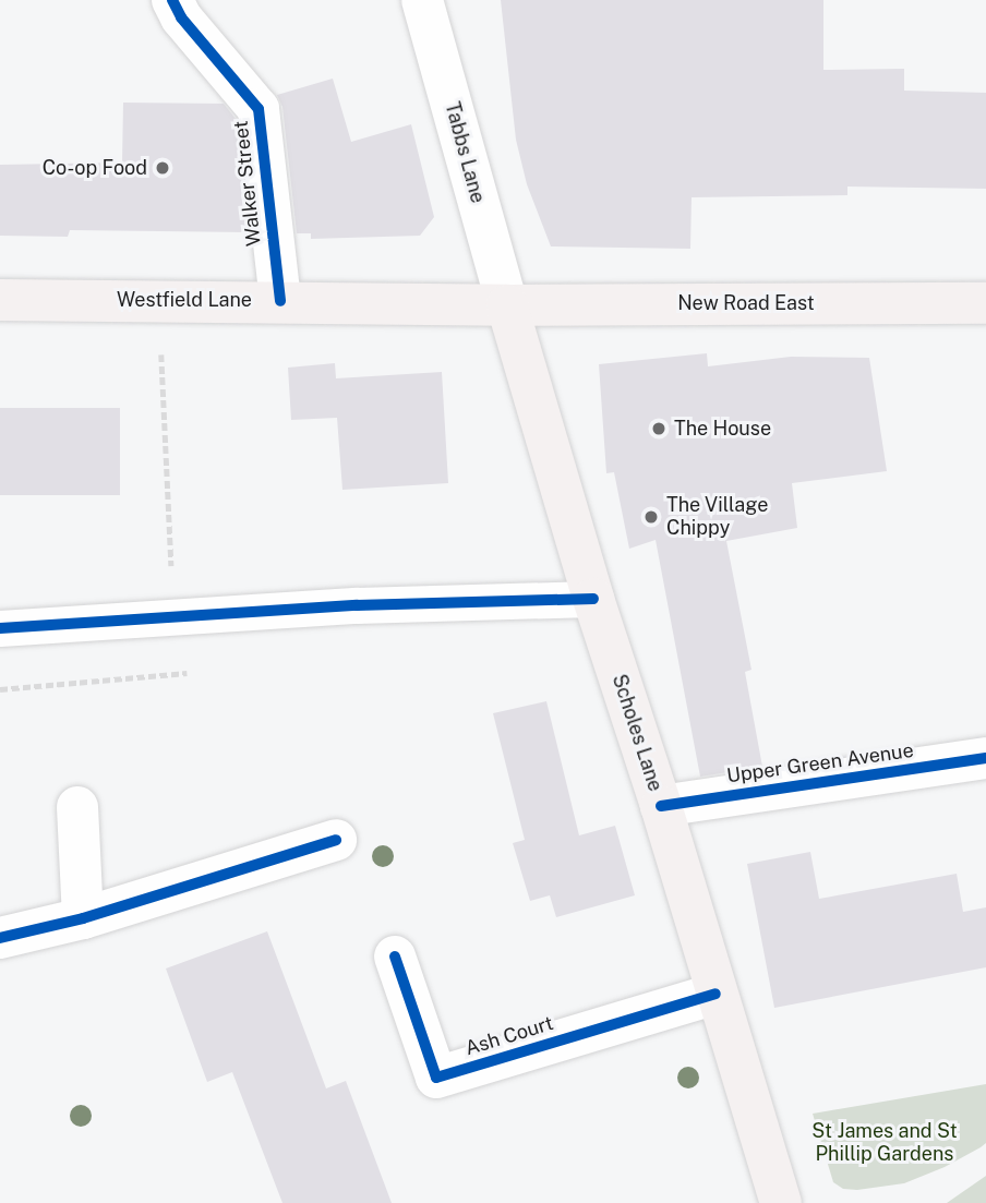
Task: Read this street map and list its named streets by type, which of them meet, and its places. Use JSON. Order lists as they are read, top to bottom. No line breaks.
{"streets":{"main road":["Westfield Lane","New Road East","Scholes Lane"],"street":["Tabbs Lane","Walker Street","Upper Green Avenue","Ash Court"]},"crossings":[["Tabbs Lane","Westfield Lane"],["Tabbs Lane","New Road East"],["Tabbs Lane","Scholes Lane"],["Walker Street","Westfield Lane"],["Westfield Lane","New Road East"],["Westfield Lane","Scholes Lane"],["New Road East","Scholes Lane"],["Scholes Lane","Upper Green Avenue"],["Scholes Lane","Ash Court"]],"parks":["St James and St Phillip Gardens"],"places":["Co-op Food","The House","The Village Chippy"]}
